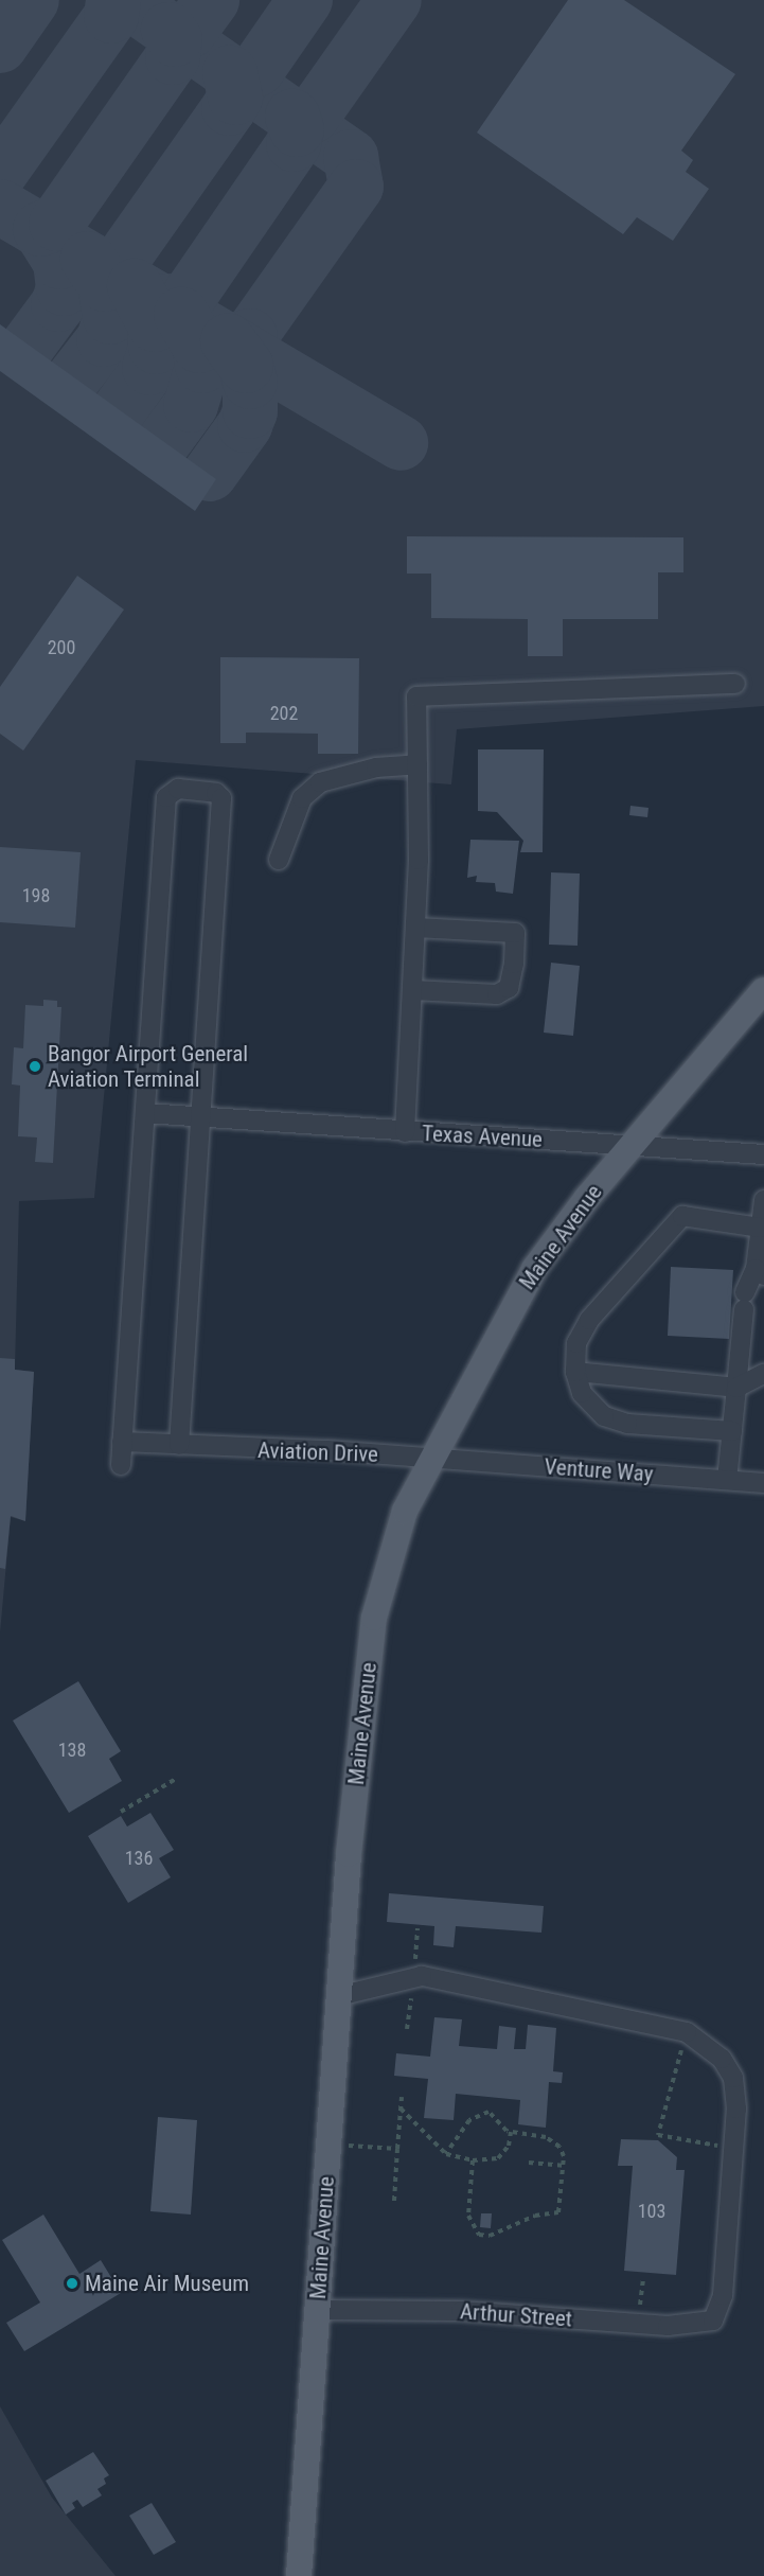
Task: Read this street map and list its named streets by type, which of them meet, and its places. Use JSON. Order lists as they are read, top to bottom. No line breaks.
{"streets":{"main road":["Maine Avenue"],"street":["Texas Avenue","Aviation Drive","Venture Way","Arthur Street"]},"crossings":[["Texas Avenue","Maine Avenue"],["Maine Avenue","Aviation Drive"],["Maine Avenue","Venture Way"],["Maine Avenue","Arthur Street"],["Aviation Drive","Venture Way"]],"places":["Bangor Airport General Aviation Terminal","Maine Air Museum"],"house_numbers":["200","202","198","138","136","103"]}
